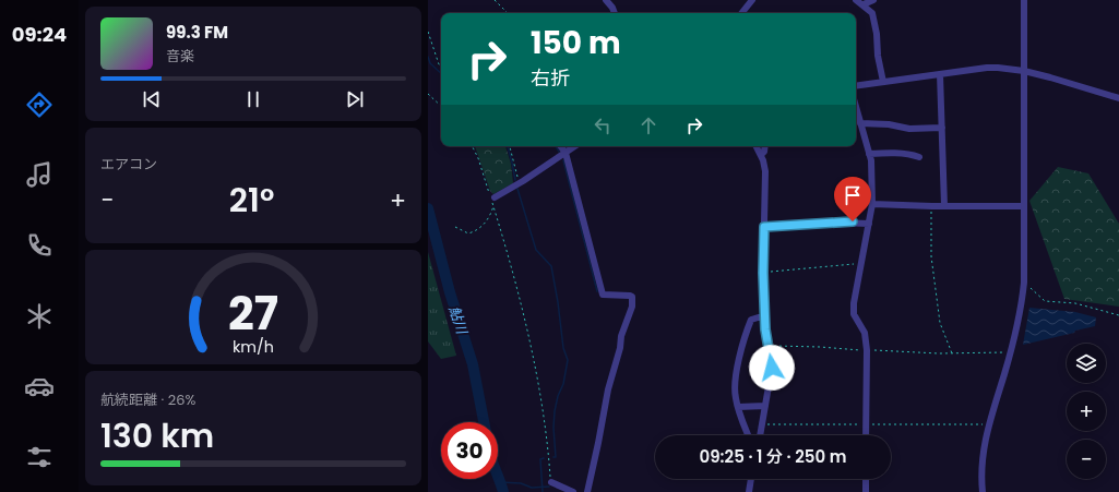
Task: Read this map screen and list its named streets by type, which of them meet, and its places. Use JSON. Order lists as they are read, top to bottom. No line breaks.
{"water":["鮎川"],"page":{"tabs":"09:24","turn":["150 m","右折"],"song":["99.3 FM","音楽"],"tile":["エアコン",["航続距離 · 26%","130 km"]],"heat":["−","21°","+"],"map_buttons":["+","−"],"limit":"30","trip":"09:25 · 1 分 · 250 m","gauge":["27","km/h"]}}
